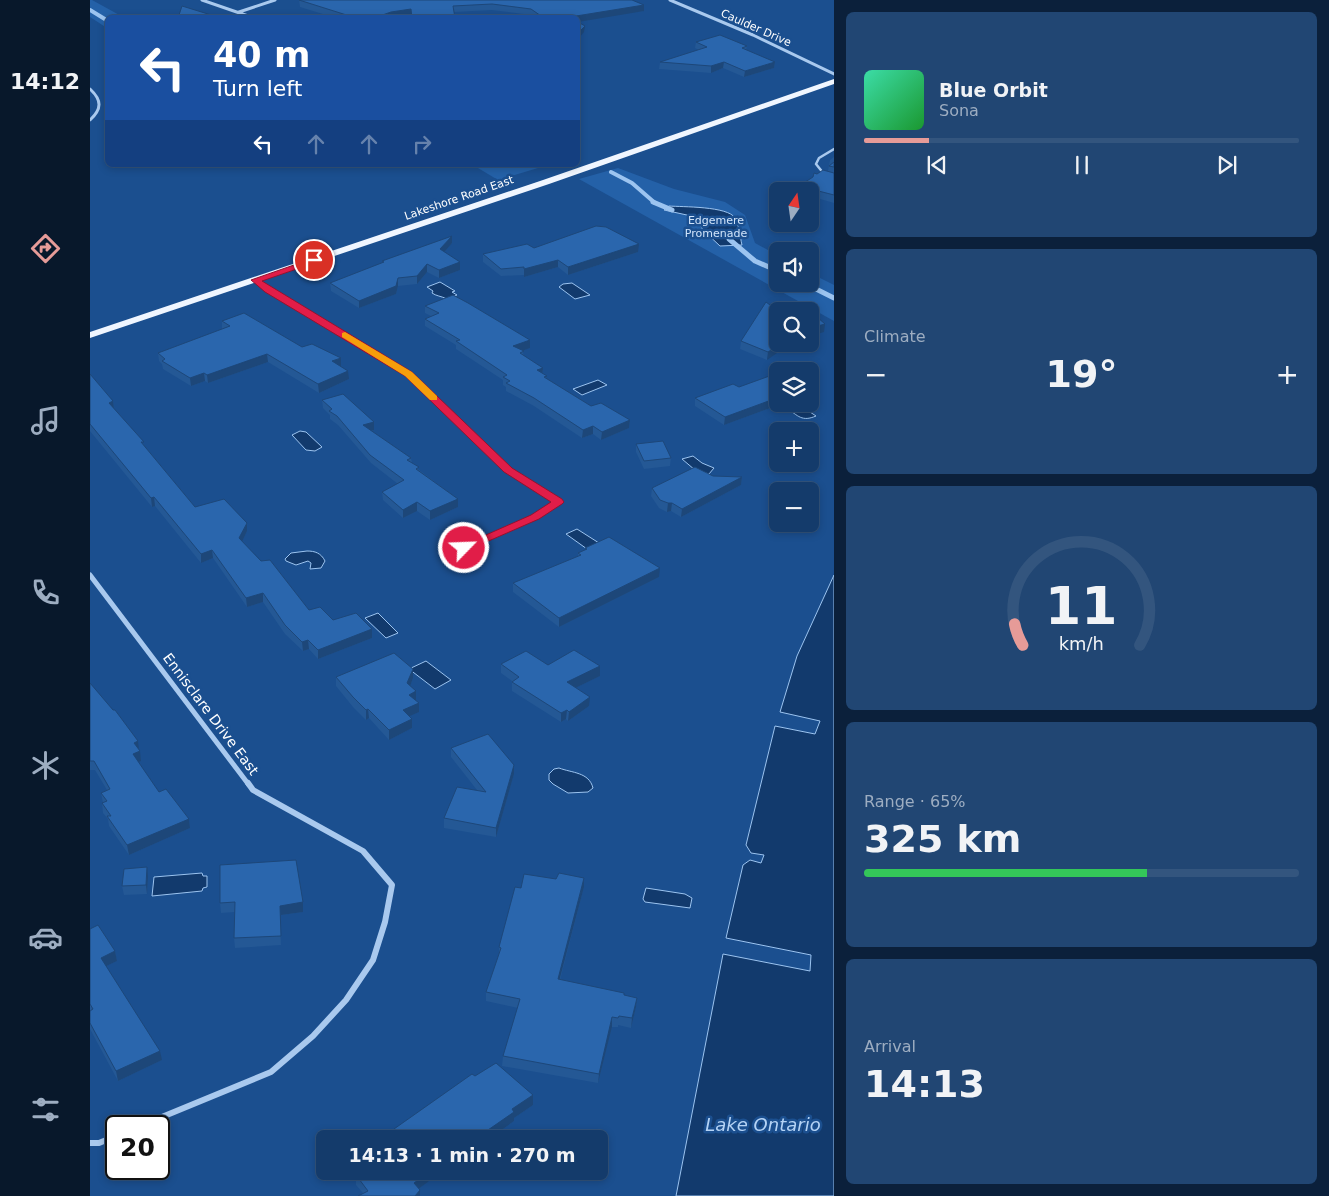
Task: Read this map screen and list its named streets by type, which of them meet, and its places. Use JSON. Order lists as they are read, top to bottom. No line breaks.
{"streets":{"main road":["Lakeshore Road East"],"street":["Caulder Drive","Ennisclare Drive East"]},"water":["Lake Ontario"],"parks":["Edgemere Promenade"],"north":"top","page":{"tabs":"14:12","turn":["40 m","Turn left"],"song":["Blue Orbit","Sona"],"map_buttons":["+","−"],"tile":["Climate",["Range · 65%","325 km"],["Arrival","14:13"]],"heat":["−","19°","+"],"limit":"20","trip":"14:13 · 1 min · 270 m","gauge":["11","km/h"]}}
